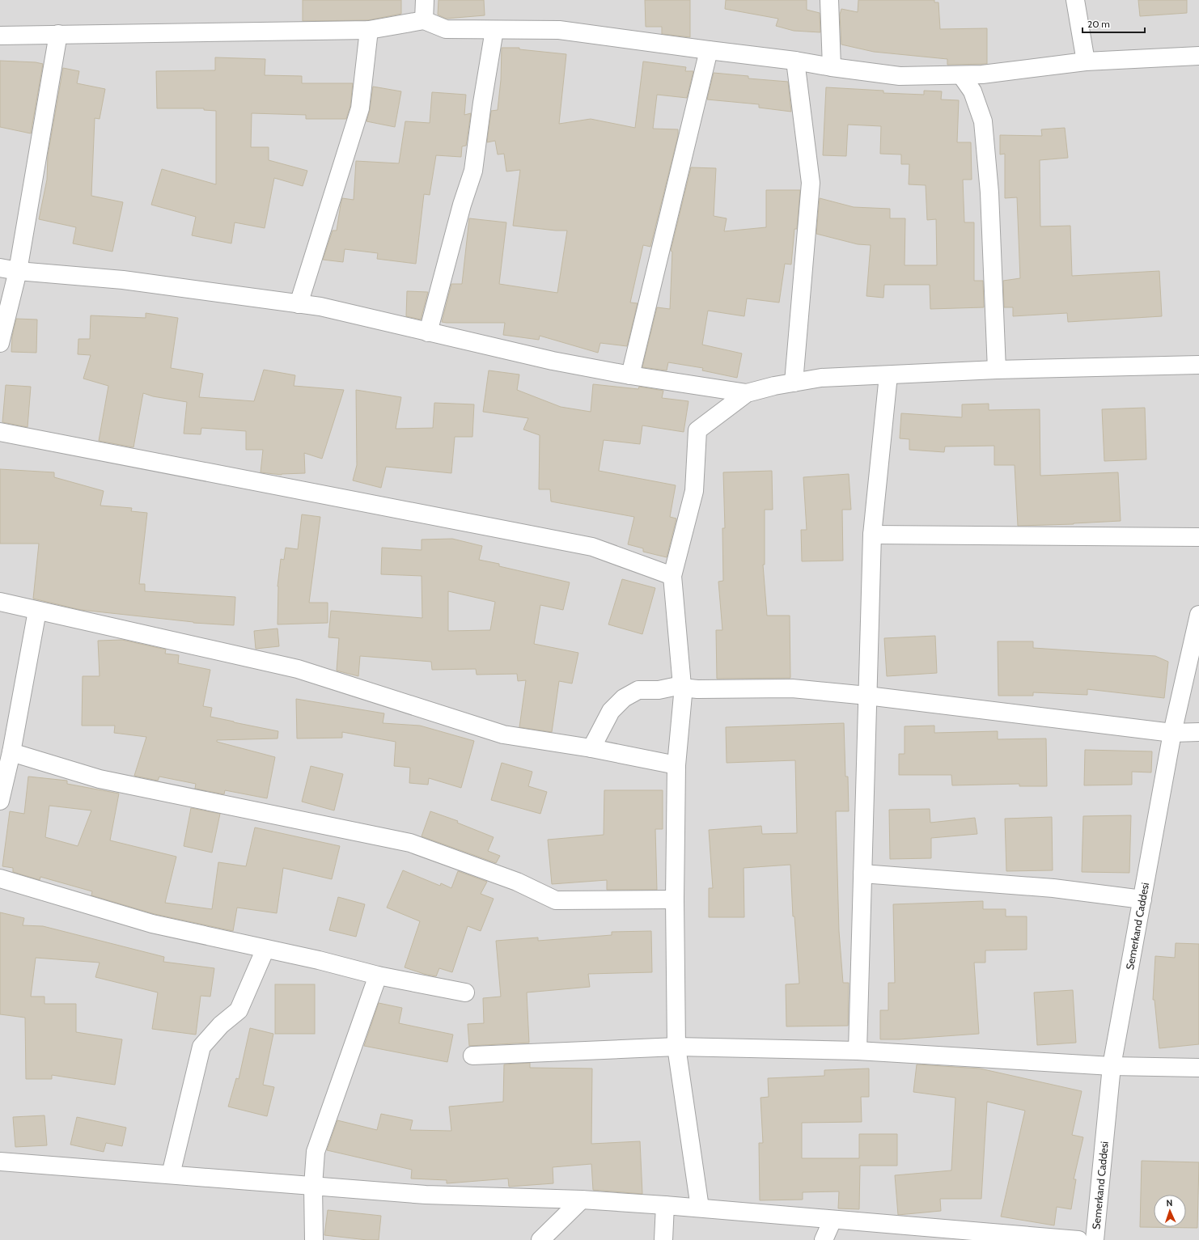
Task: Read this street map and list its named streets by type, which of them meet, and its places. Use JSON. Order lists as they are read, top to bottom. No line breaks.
{"streets":{"street":["Semerkand Caddesi"]},"scale_bar":"20 m","north":"top"}
